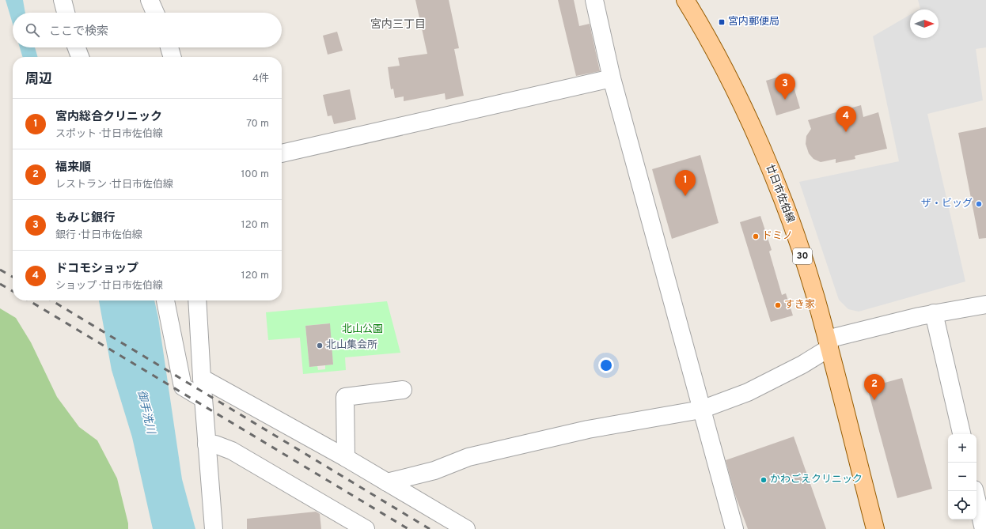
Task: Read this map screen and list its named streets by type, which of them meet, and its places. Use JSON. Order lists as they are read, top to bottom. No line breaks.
{"streets":{"main road":["廿日市佐伯線","30"]},"districts":["宮内三丁目"],"water":["御手洗川"],"parks":["北山公園"],"places":{"transit":["宮内郵便局"],"other":["ザ・ビッグ","ドミノ","すき家","北山集会所","かわごえクリニック"]},"north":"right","page":{"search":"ここで検索","heading":["周辺","4件"],"pins":["3","4","1","2"],"list":[{"mark":"1","name":"宮内総合クリニック","note":"スポット · 廿日市佐伯線","value":"70 m"},{"mark":"2","name":"福来順","note":"レストラン · 廿日市佐伯線","value":"100 m"},{"mark":"3","name":"もみじ銀行","note":"銀行 · 廿日市佐伯線","value":"120 m"},{"mark":"4","name":"ドコモショップ","note":"ショップ · 廿日市佐伯線","value":"120 m"}],"map_buttons":["+","−"]}}
